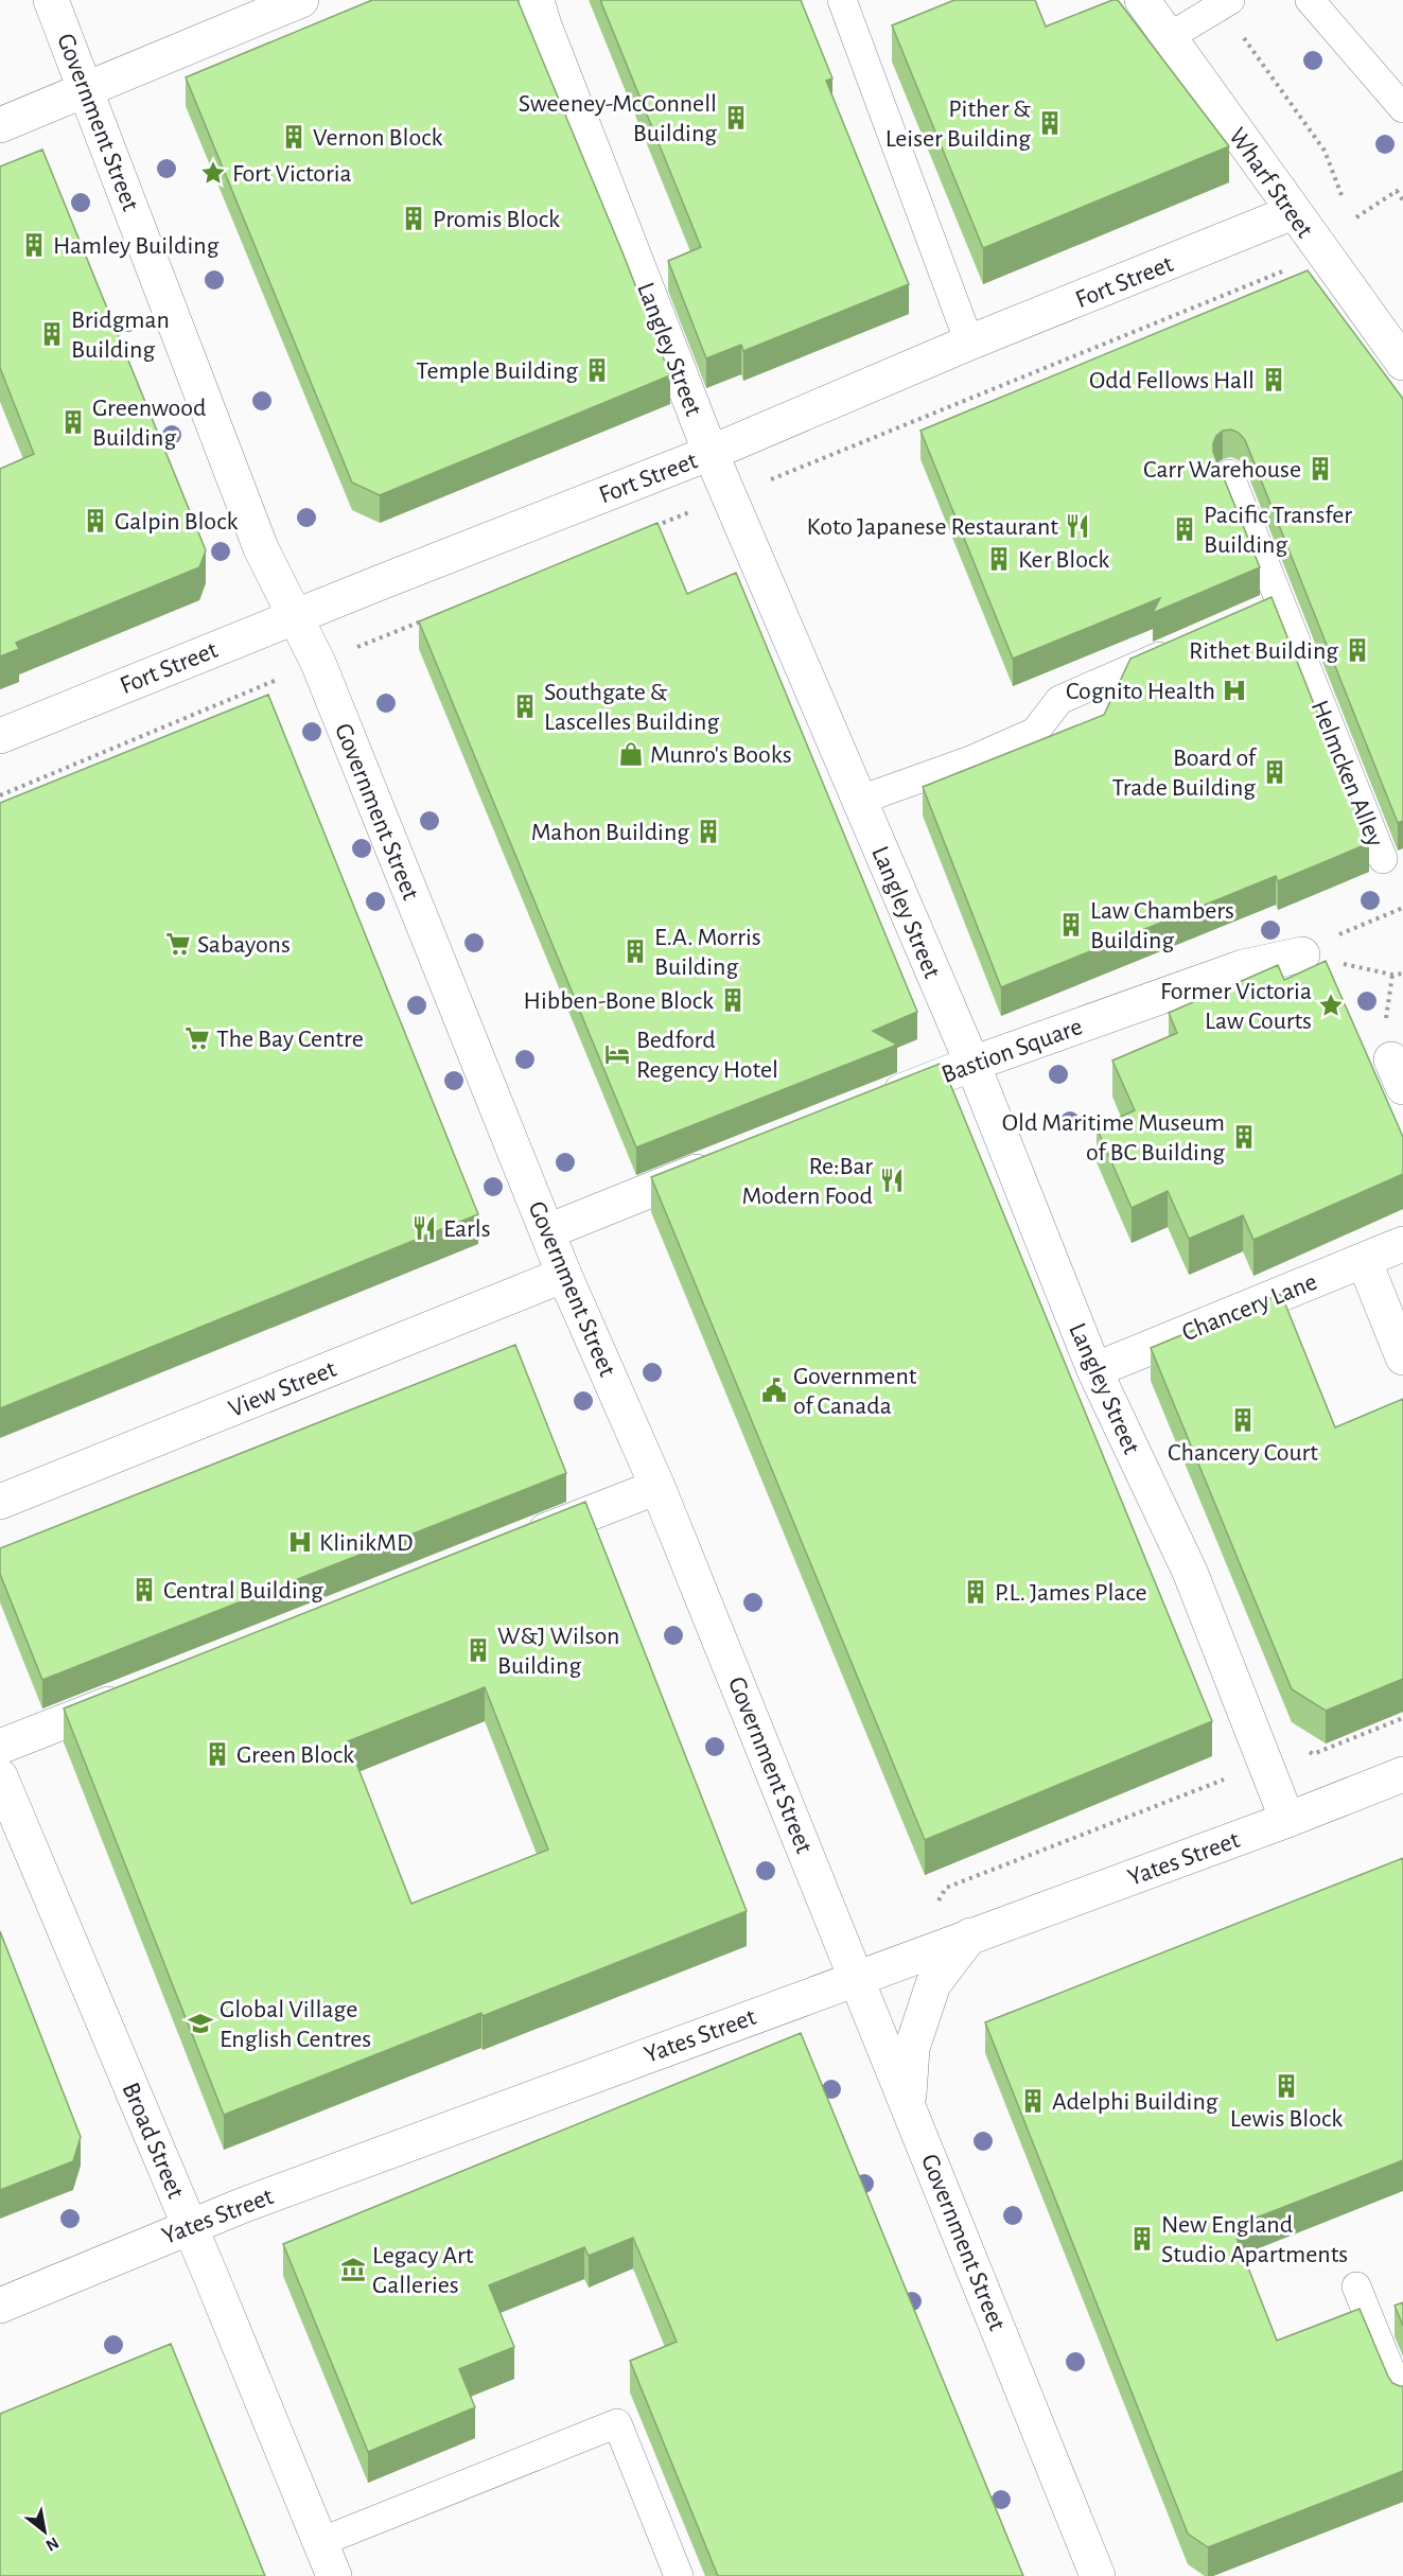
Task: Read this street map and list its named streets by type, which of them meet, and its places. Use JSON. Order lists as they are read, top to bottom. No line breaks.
{"streets":{"street":["Government Street","Wharf Street","Fort Street","Langley Street","Bastion Square","Chancery Lane","View Street","Yates Street","Broad Street"],"lane":["Helmcken Alley"]},"crossings":[["Government Street","Fort Street"],["Government Street","View Street"],["Government Street","Yates Street"],["Wharf Street","Fort Street"],["Fort Street","Langley Street"],["Langley Street","Bastion Square"],["Langley Street","Chancery Lane"],["Langley Street","Yates Street"],["Yates Street","Broad Street"]],"places":{"building":["Sweeney-McConnell Building","Pither & Leiser Building","Vernon Block","Promis Block","Hamley Building","Bridgman Building","Temple Building","Odd Fellows Hall","Greenwood Building","Carr Warehouse","Galpin Block","Pacific Transfer Building","Ker Block","Rithet Building","Southgate & Lascelles Building","Board of Trade Building","Mahon Building","Law Chambers Building","E.A. Morris Building","Hibben-Bone Block","Old Maritime Museum of BC Building","Chancery Court","Central Building","P.L. James Place","W&J Wilson Building","Green Block","Lewis Block","Adelphi Building","New England Studio Apartments"],"place":["Fort Victoria","Former Victoria Law Courts"],"restaurant":["Koto Japanese Restaurant","Re:Bar Modern Food","Earls"],"hospital":["Cognito Health","KlinikMD"],"shop":["Munro's Books"],"supermarket":["Sabayons","The Bay Centre"],"hotel":["Bedford Regency Hotel"],"public building":["Government of Canada"],"school or university":["Global Village English Centres"],"museum":["Legacy Art Galleries"]},"north":"bottom right"}
